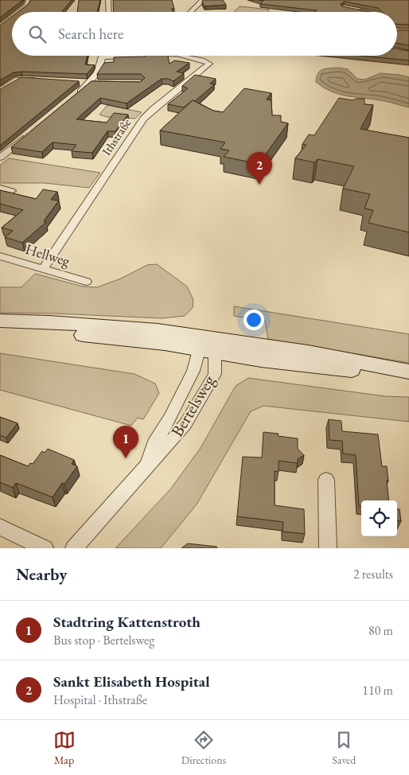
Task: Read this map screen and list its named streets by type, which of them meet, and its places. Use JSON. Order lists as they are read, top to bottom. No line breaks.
{"streets":{"street":["Ithstraße","Hellweg","Bertelsweg"]},"crossings":[["Ithstraße","Hellweg"]],"page":{"search":"Search here","pins":["2","1"],"heading":["Nearby","2 results"],"list":[{"mark":"1","name":"Stadtring Kattenstroth","note":"Bus stop · Bertelsweg","value":"80 m"},{"mark":"2","name":"Sankt Elisabeth Hospital","note":"Hospital · Ithstraße","value":"110 m"}],"nav":["Map","Directions","Saved"]}}
